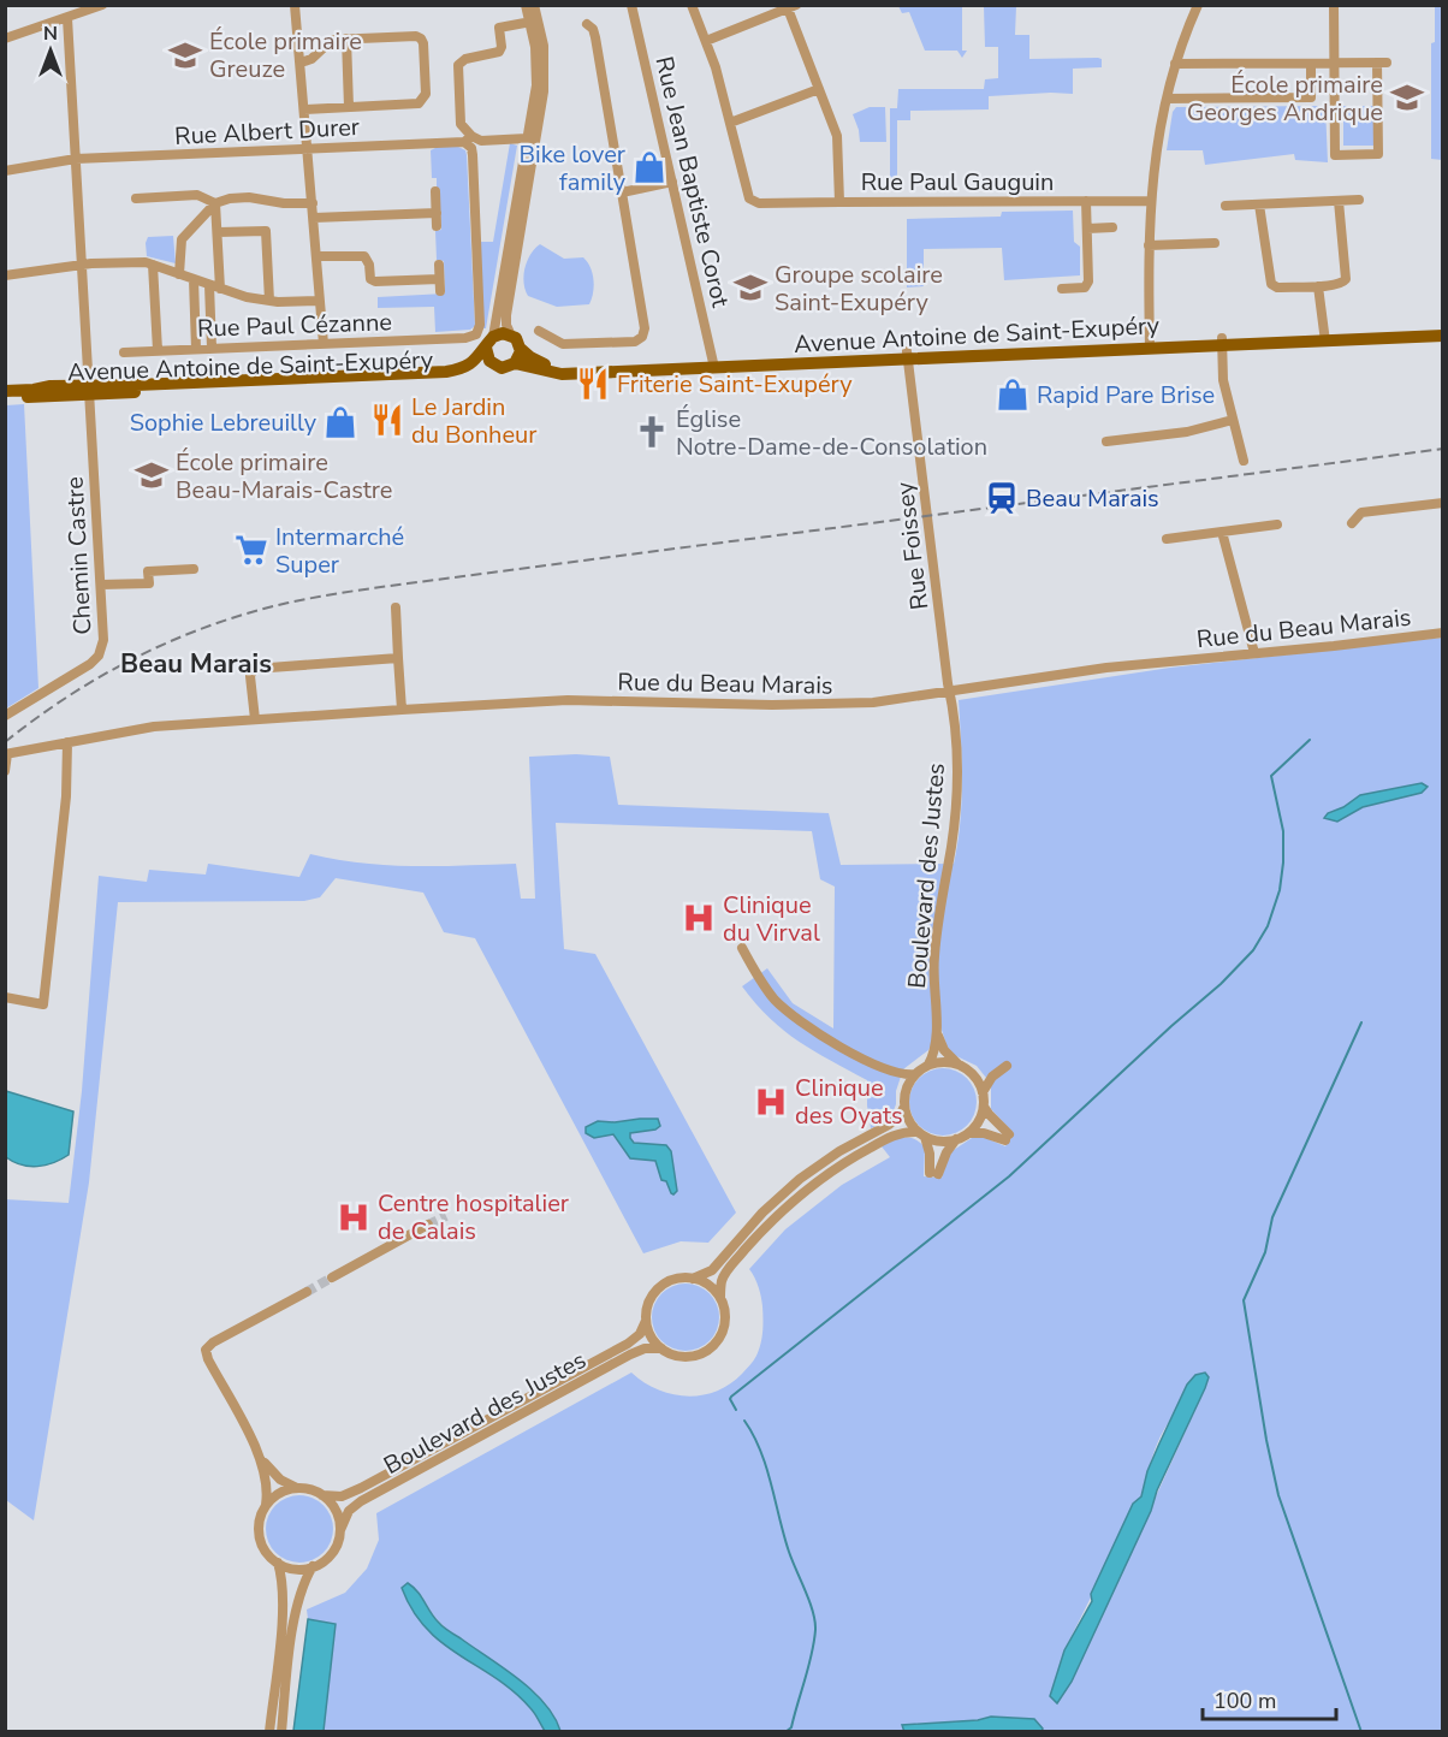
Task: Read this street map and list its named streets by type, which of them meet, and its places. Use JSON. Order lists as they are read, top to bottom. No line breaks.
{"streets":{"main road":["Avenue Antoine de Saint-Exupéry"],"street":["Rue Albert Durer","Rue Jean Baptiste Corot","Rue Paul Gauguin","Rue Paul Cézanne","Rue Foissey","Chemin Castre","Rue du Beau Marais","Boulevard des Justes"]},"crossings":[["Rue Albert Durer","Rue Paul Cézanne"],["Rue Albert Durer","Chemin Castre"],["Rue Jean Baptiste Corot","Avenue Antoine de Saint-Exupéry"],["Avenue Antoine de Saint-Exupéry","Rue Foissey"],["Avenue Antoine de Saint-Exupéry","Chemin Castre"],["Rue Foissey","Rue du Beau Marais"],["Rue Foissey","Boulevard des Justes"],["Rue du Beau Marais","Boulevard des Justes"]],"districts":["Beau Marais"],"places":{"school or university":["École primaire Greuze","École primaire Georges Andrique","Groupe scolaire Saint-Exupéry","École primaire Beau-Marais-Castre"],"shop":["Bike lover family","Rapid Pare Brise","Sophie Lebreuilly"],"restaurant":["Friterie Saint-Exupéry","Le Jardin du Bonheur"],"church":["Église Notre-Dame-de-Consolation"],"station":["Beau Marais"],"supermarket":["Intermarché Super"],"hospital":["Clinique du Virval","Clinique des Oyats","Centre hospitalier de Calais"]},"scale_bar":"100 m","north":"top"}
